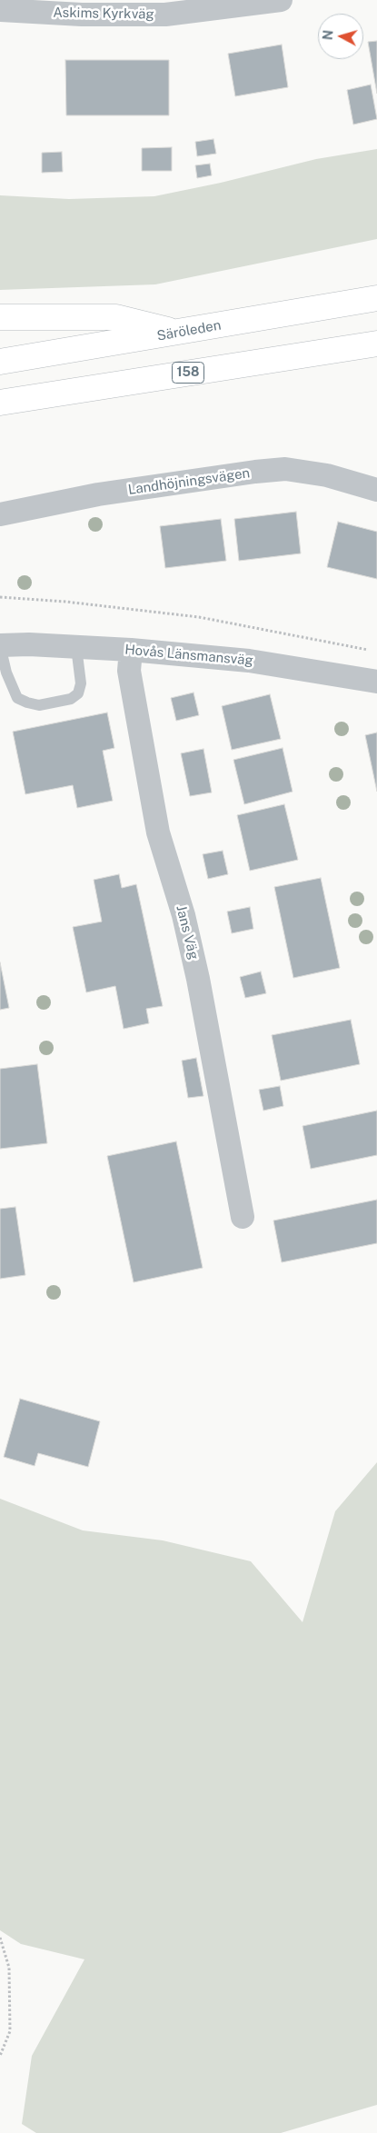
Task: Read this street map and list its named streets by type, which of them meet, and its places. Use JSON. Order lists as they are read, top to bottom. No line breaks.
{"streets":{"main road":["Säröleden","158"],"street":["Askims Kyrkväg","Landhöjningsvägen","Hovås Länsmansväg","Jans Väg"]},"crossings":[["Hovås Länsmansväg","Jans Väg"]],"north":"left"}
